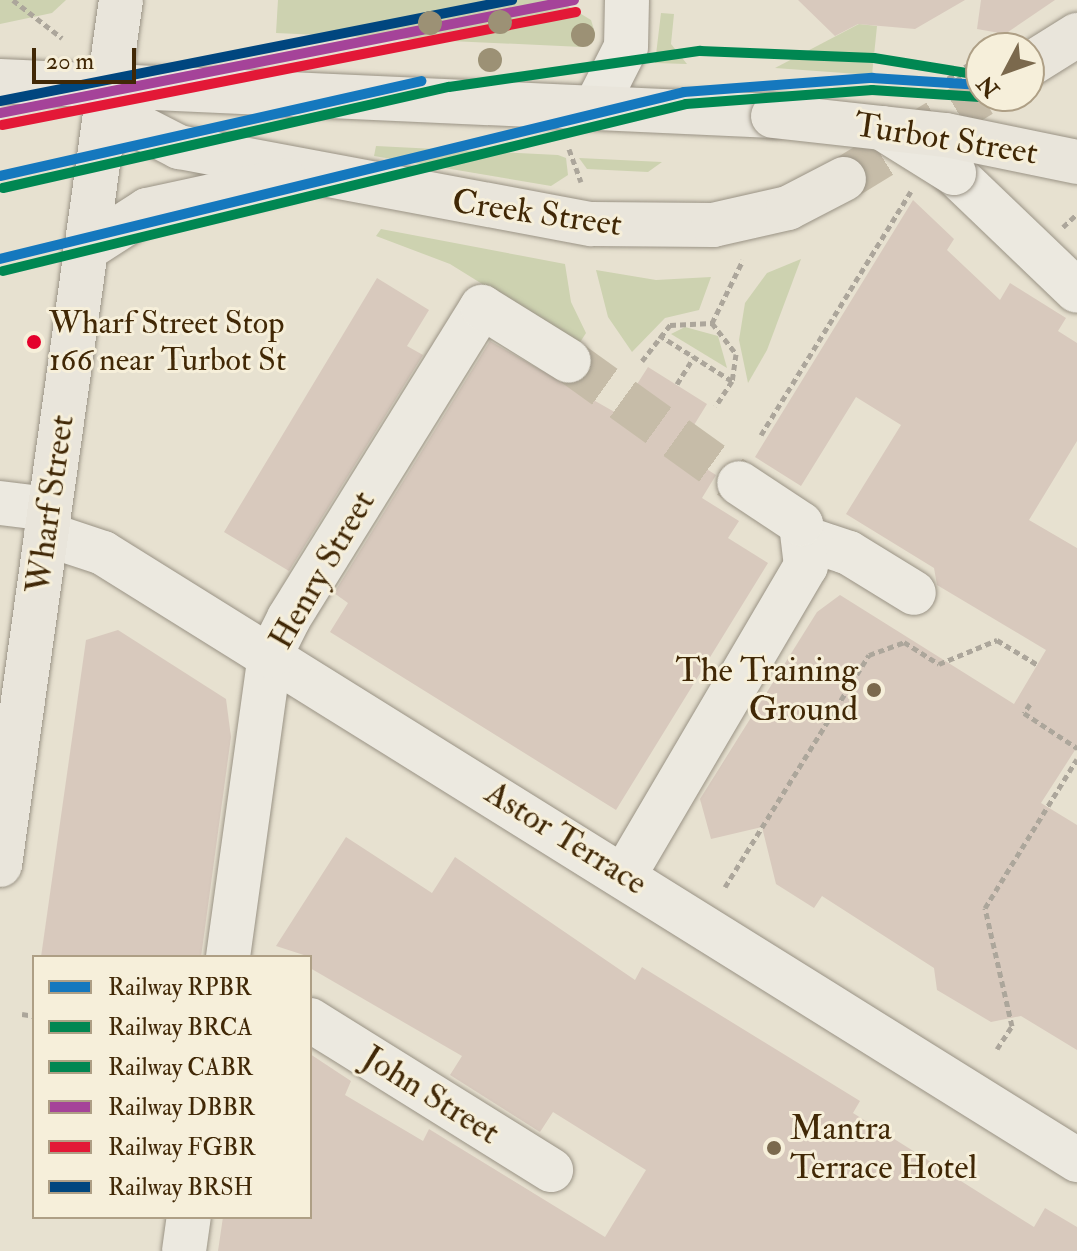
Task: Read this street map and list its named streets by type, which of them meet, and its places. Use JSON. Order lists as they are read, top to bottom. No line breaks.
{"streets":{"main road":["Turbot Street","Creek Street","Wharf Street"],"street":["Henry Street","Astor Terrace","John Street"]},"crossings":[["Turbot Street","Creek Street"],["Turbot Street","Wharf Street"],["Creek Street","Wharf Street"],["Wharf Street","Astor Terrace"],["Henry Street","Astor Terrace"]],"places":["Wharf Street Stop 166 near Turbot St","The Training Ground","Mantra Terrace Hotel"],"lines":["rail line DBBR","rail line BRSH","rail line FGBR","rail line CABR","rail line RPBR","rail line BRCA"],"legend":["Railway RPBR","Railway BRCA","Railway CABR","Railway DBBR","Railway FGBR","Railway BRSH"],"scale_bar":"20 m","north":"bottom left"}
